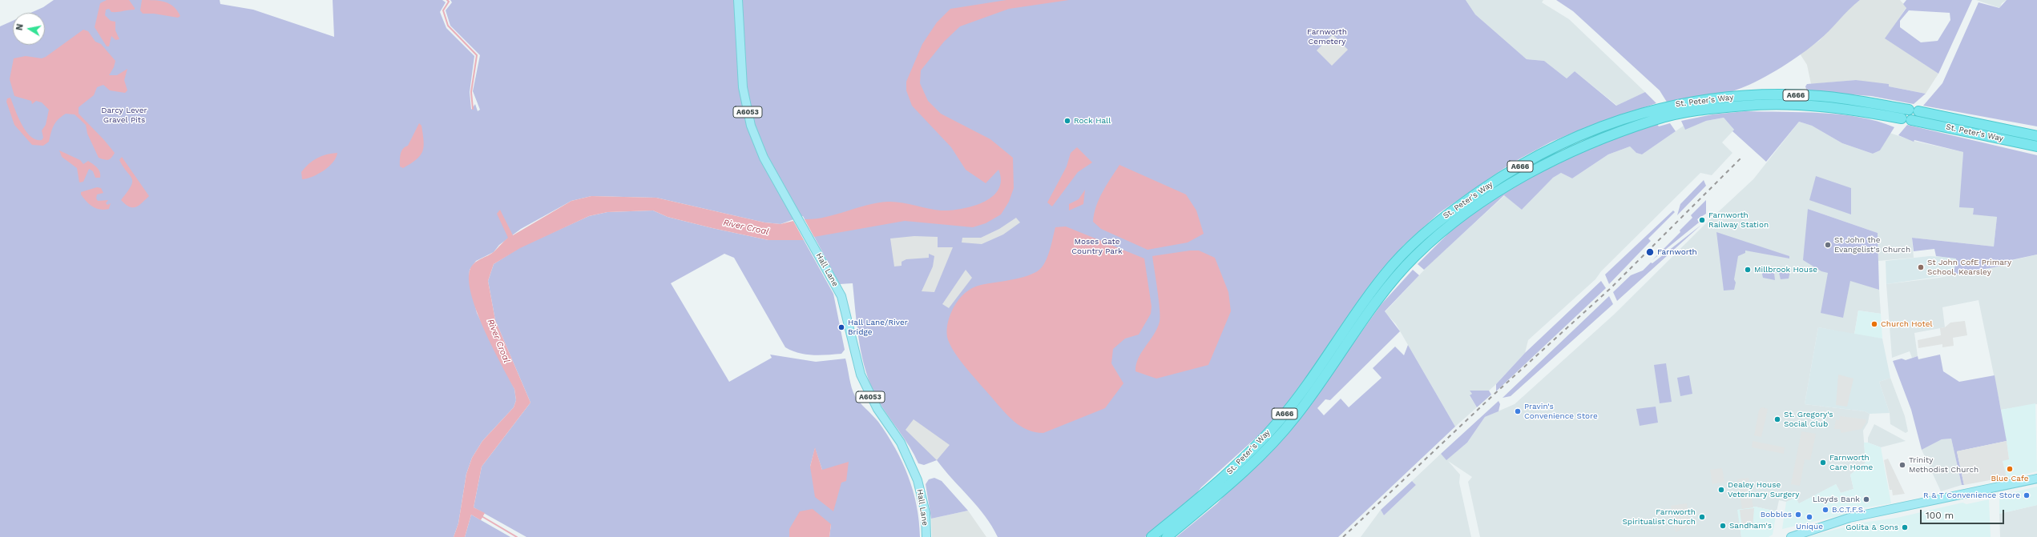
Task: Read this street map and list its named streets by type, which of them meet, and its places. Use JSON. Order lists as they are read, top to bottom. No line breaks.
{"streets":{"highway":["A666","St. Peter's Way"],"main road":["A6053","Hall Lane"]},"crossings":[["A666","St. Peter's Way"]],"water":["River Croal"],"parks":["Farnworth Cemetery","Darcy Lever Gravel Pits","Moses Gate Country Park"],"places":["Rock Hall","Farnworth Railway Station","St John the Evangelist's Church","Farnworth","St John CofE Primary School, Kearsley","Millbrook House","Church Hotel","Hall Lane/River Bridge","Pravin's Convenience Store","St. Gregory's Social Club","Farnworth Care Home","Trinity Methodist Church","Blue Cafe","Dealey House Veterinary Surgery","R & T Convenience Store","Lloyds Bank","B.C.T.F.S.","Bobbles","Farnworth Spiritualist Church","Unique","Sandham's","Golita & Sons"],"scale_bar":"100 m","north":"left"}
